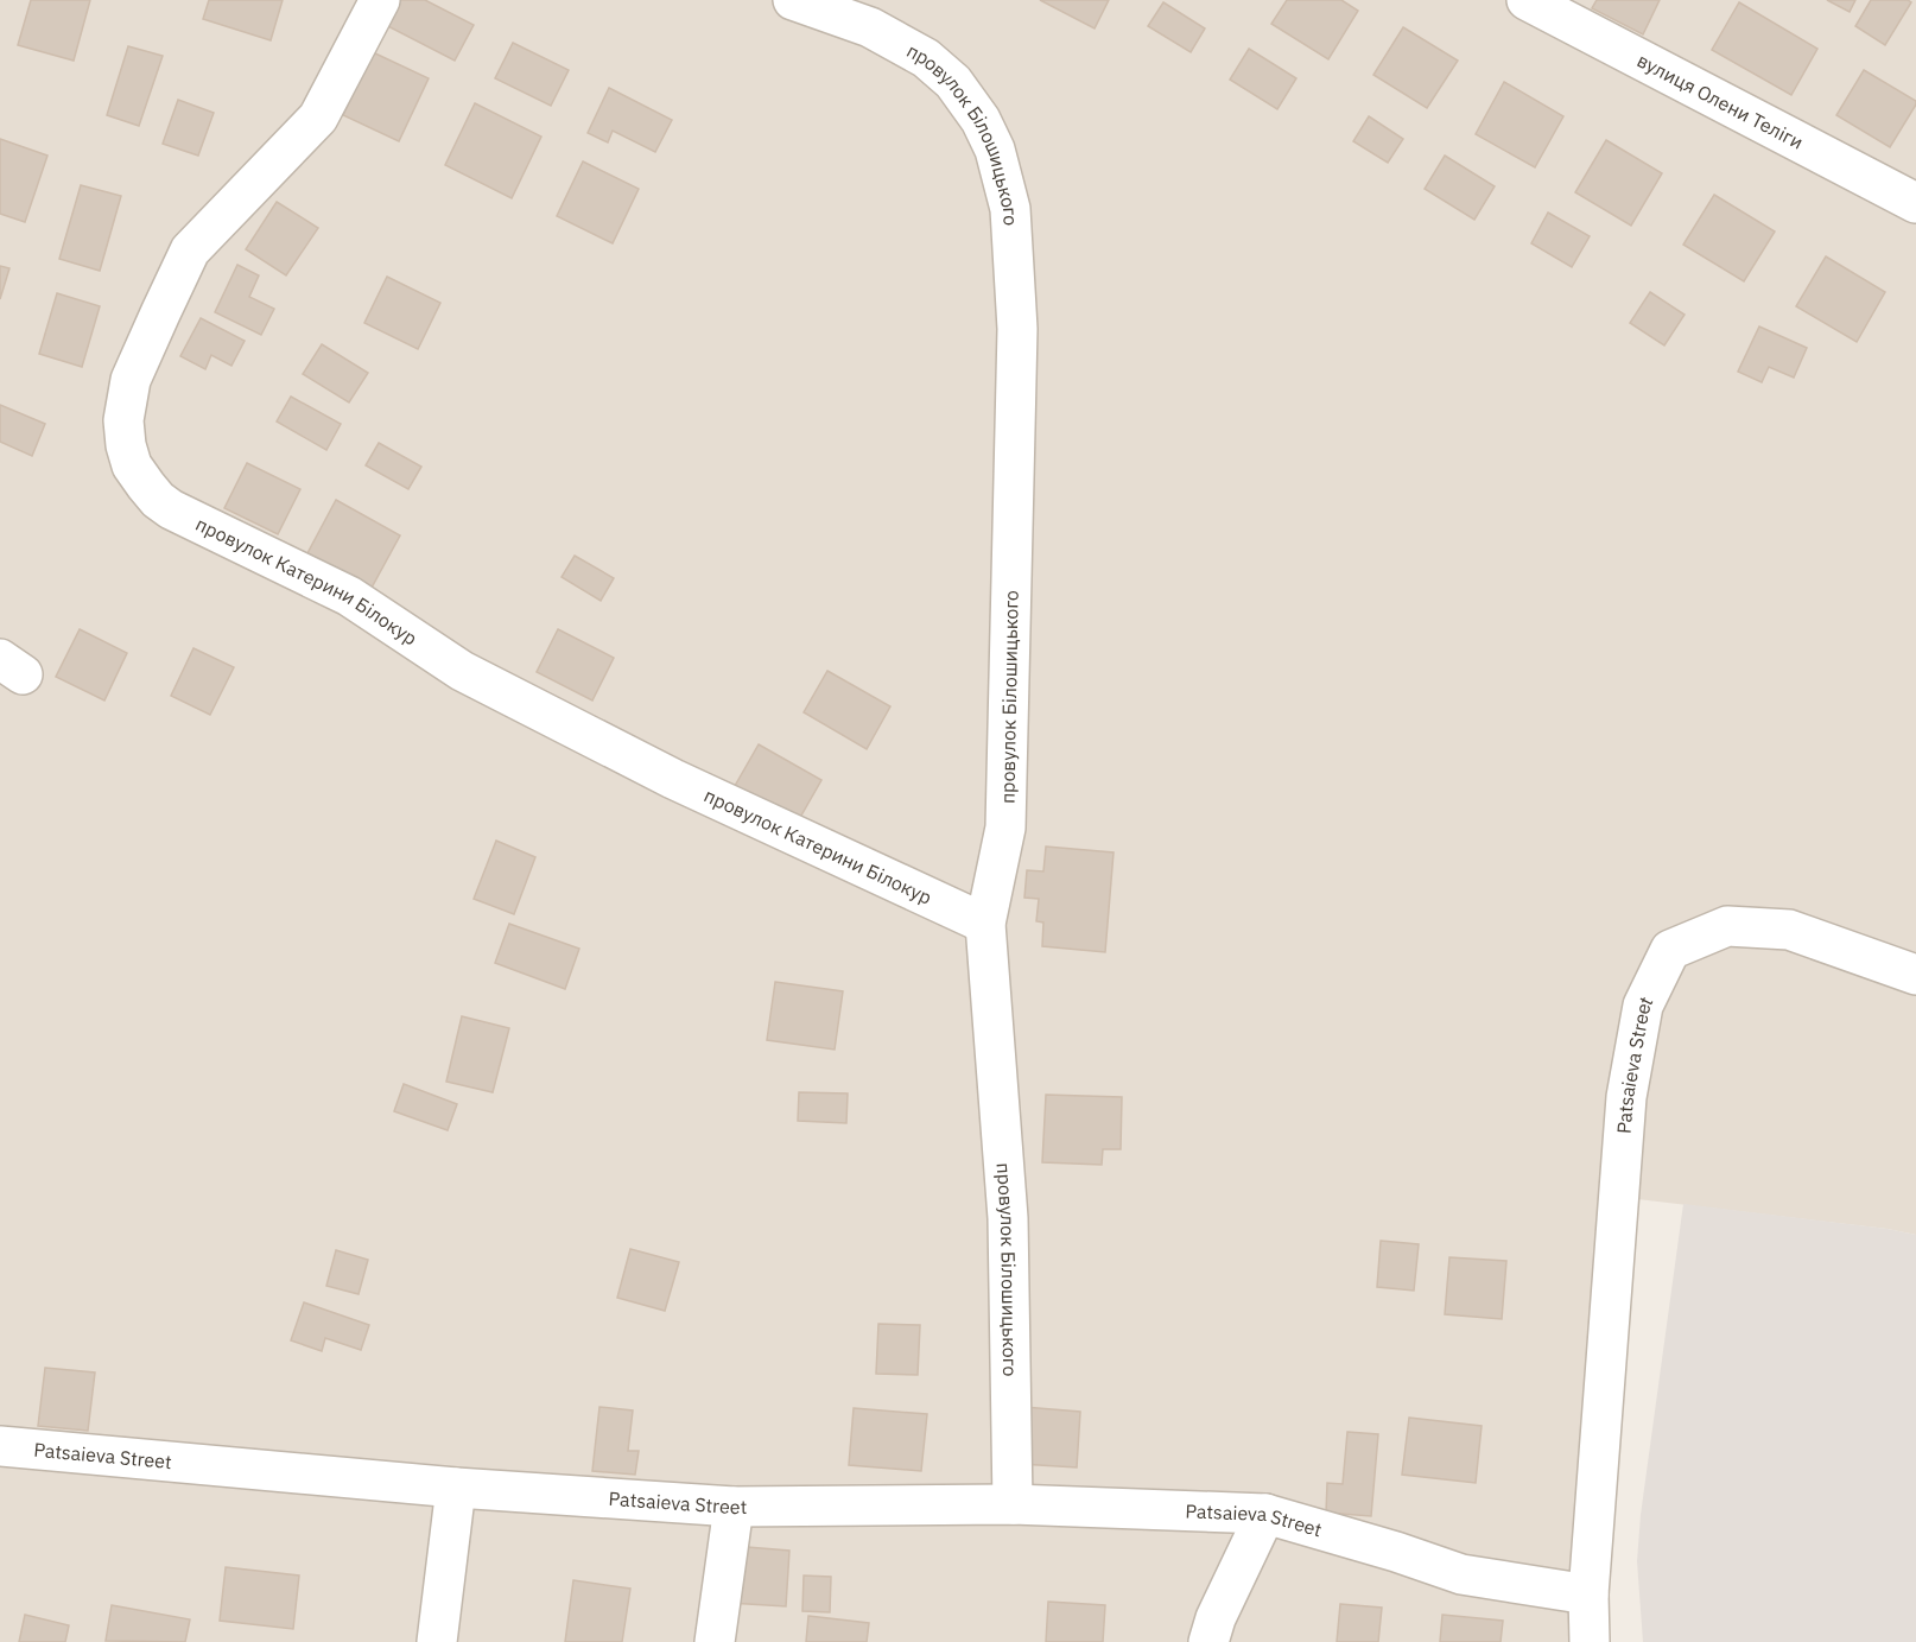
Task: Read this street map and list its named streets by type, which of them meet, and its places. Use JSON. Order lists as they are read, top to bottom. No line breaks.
{"streets":{"street":["вулиця Олени Теліги","провулок Білошицького","провулок Катерини Білокур","Patsaieva Street"]},"crossings":[["провулок Білошицького","провулок Катерини Білокур"],["провулок Білошицького","Patsaieva Street"]]}
